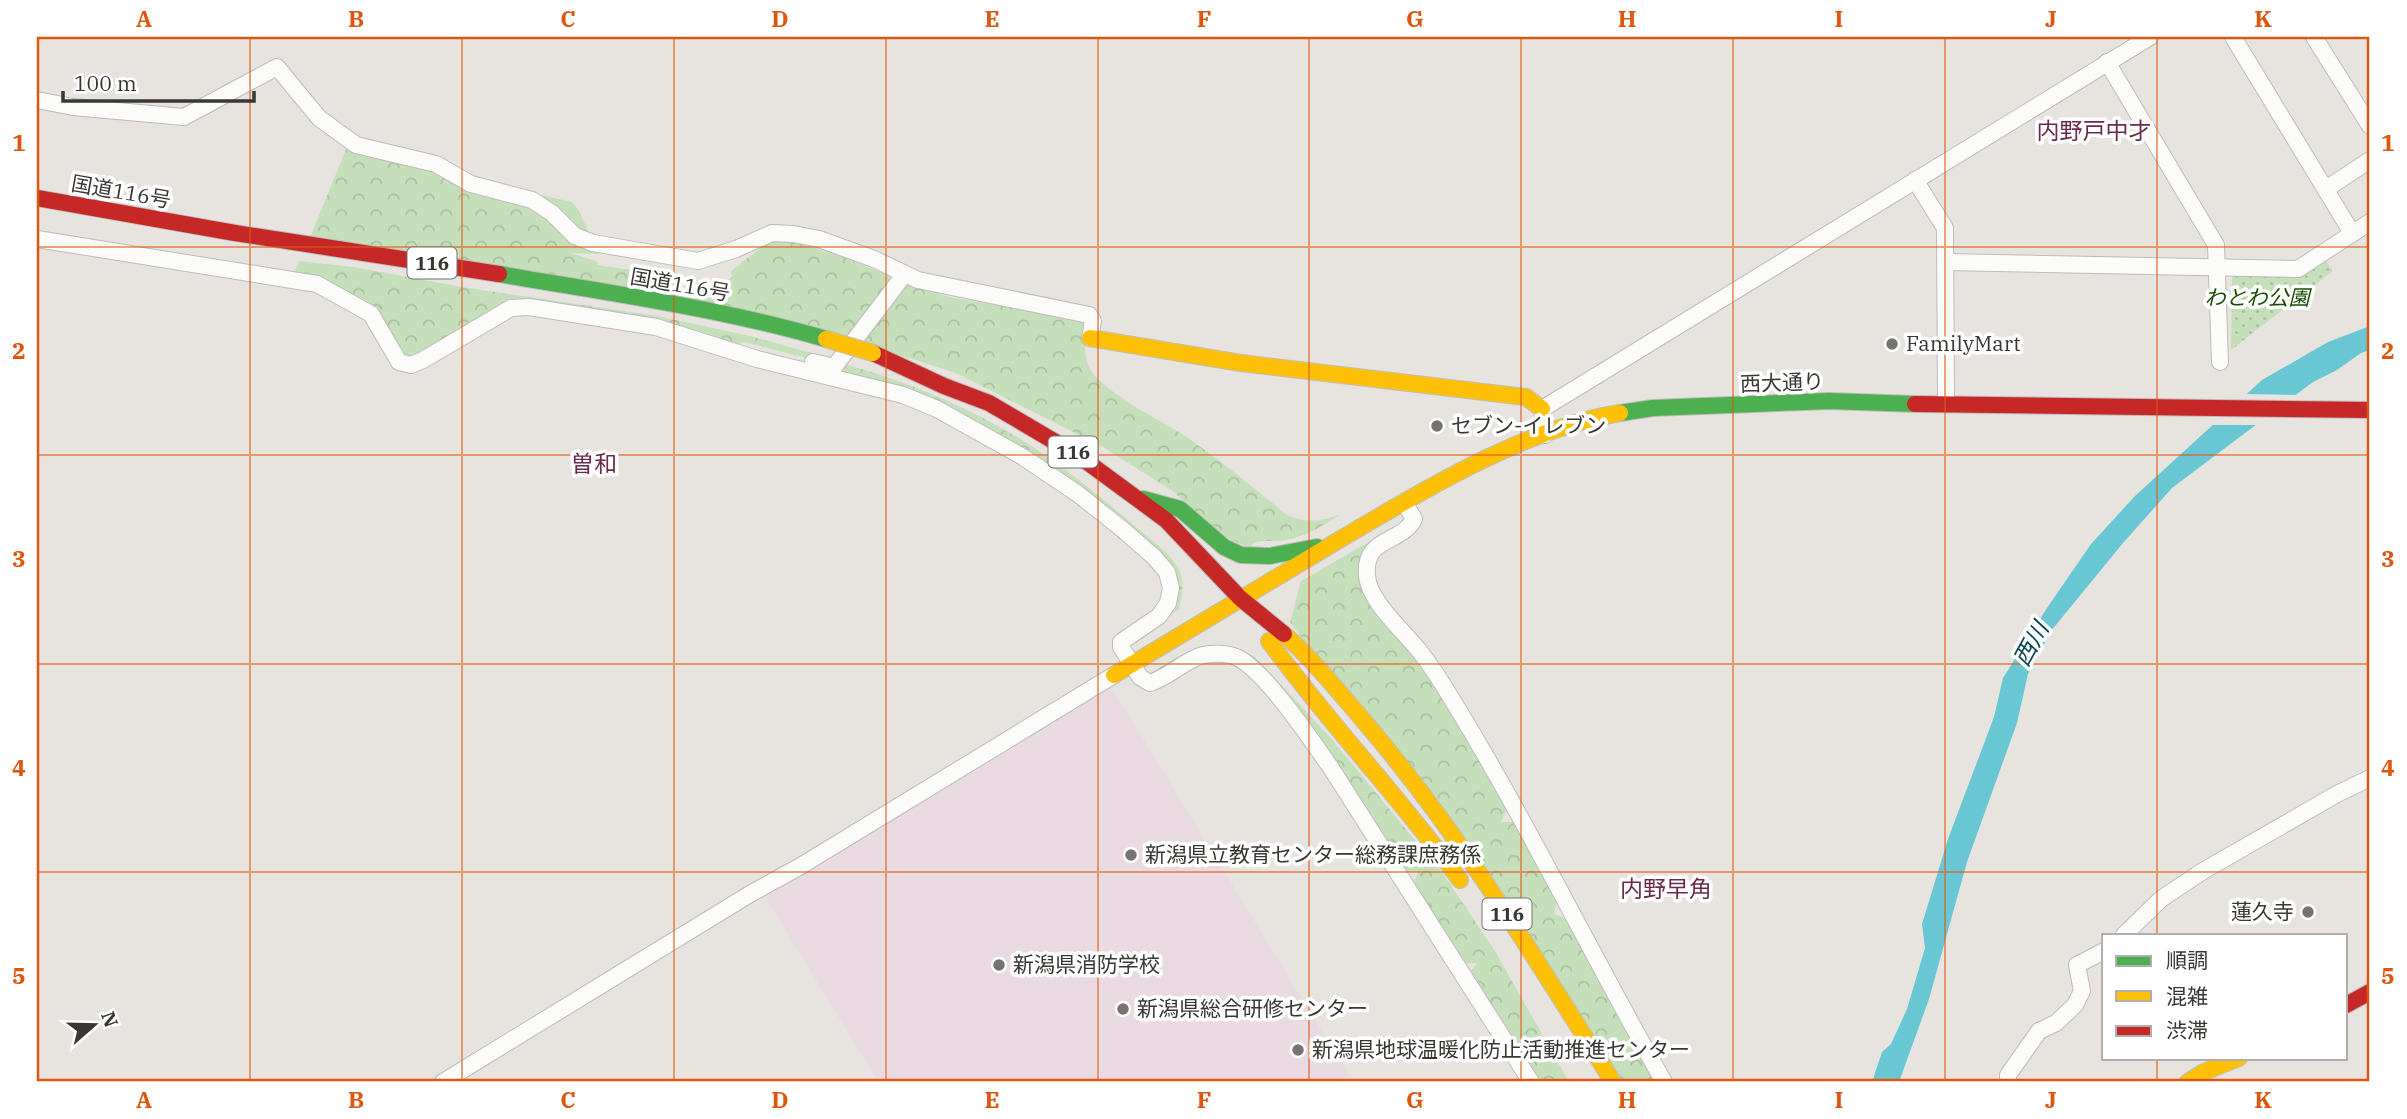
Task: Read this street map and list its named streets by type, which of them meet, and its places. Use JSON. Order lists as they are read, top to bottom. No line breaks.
{"streets":{"main road":["国道116号","116","西大通り"]},"crossings":[["国道116号","116"],["国道116号","西大通り"],["116","西大通り"]],"districts":["内野戸中才","曽和","内野早角"],"water":["西川"],"parks":["わとわ公園"],"places":["FamilyMart","セブン-イレブン","新潟県立教育センター総務課庶務係","蓮久寺","新潟県消防学校","新潟県総合研修センター","新潟県地球温暖化防止活動推進センター"],"legend":["順調","混雑","渋滞"],"scale_bar":"100 m","north":"right","grid":{"columns":["A","B","C","D","E","F","G","H","I","J","K"],"rows":["1","2","3","4","5"]}}
